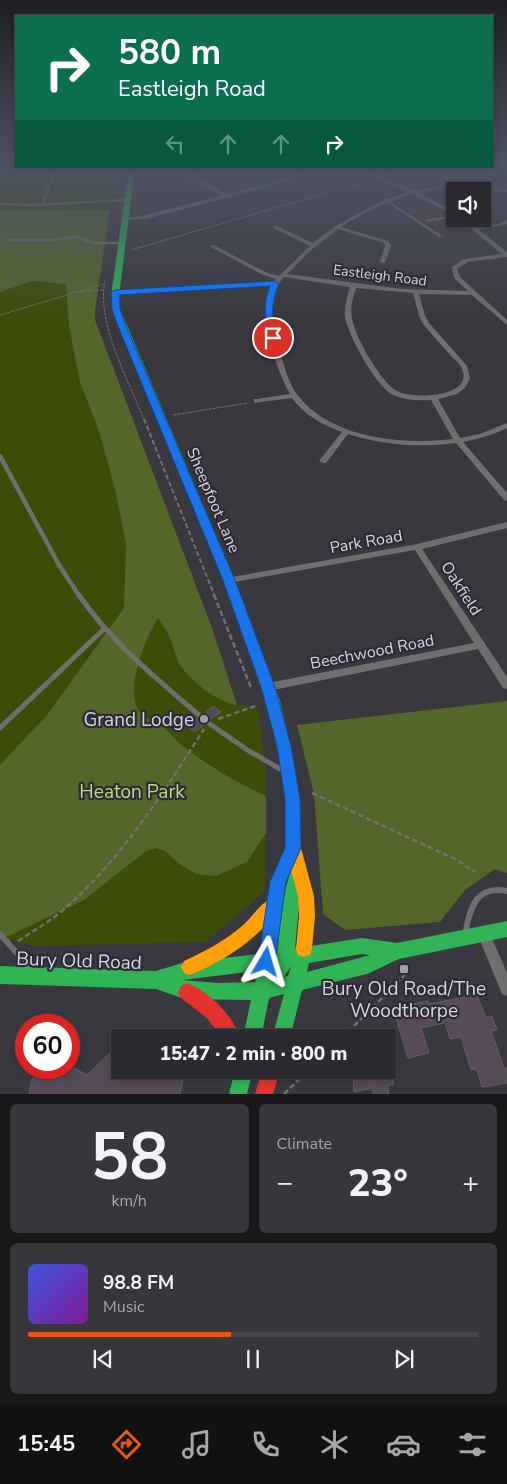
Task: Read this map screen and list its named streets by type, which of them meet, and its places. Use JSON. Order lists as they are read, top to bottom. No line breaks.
{"streets":{"main road":["Sheepfoot Lane","Bury Old Road"],"street":["Eastleigh Road","Park Road","Oakfield","Beechwood Road"]},"crossings":[["Eastleigh Road","Sheepfoot Lane"],["Sheepfoot Lane","Park Road"],["Sheepfoot Lane","Beechwood Road"],["Sheepfoot Lane","Bury Old Road"],["Park Road","Oakfield"],["Oakfield","Beechwood Road"]],"parks":["Heaton Park"],"places":{"other":["Grand Lodge"],"transit":["Bury Old Road/The Woodthorpe"]},"page":{"turn":["580 m","Eastleigh Road"],"limit":"60","trip":"15:47 · 2 min · 800 m","tile":[["58","km/h"],"Climate"],"heat":["−","23°","+"],"song":["98.8 FM","Music"],"tabs":"15:45"}}
